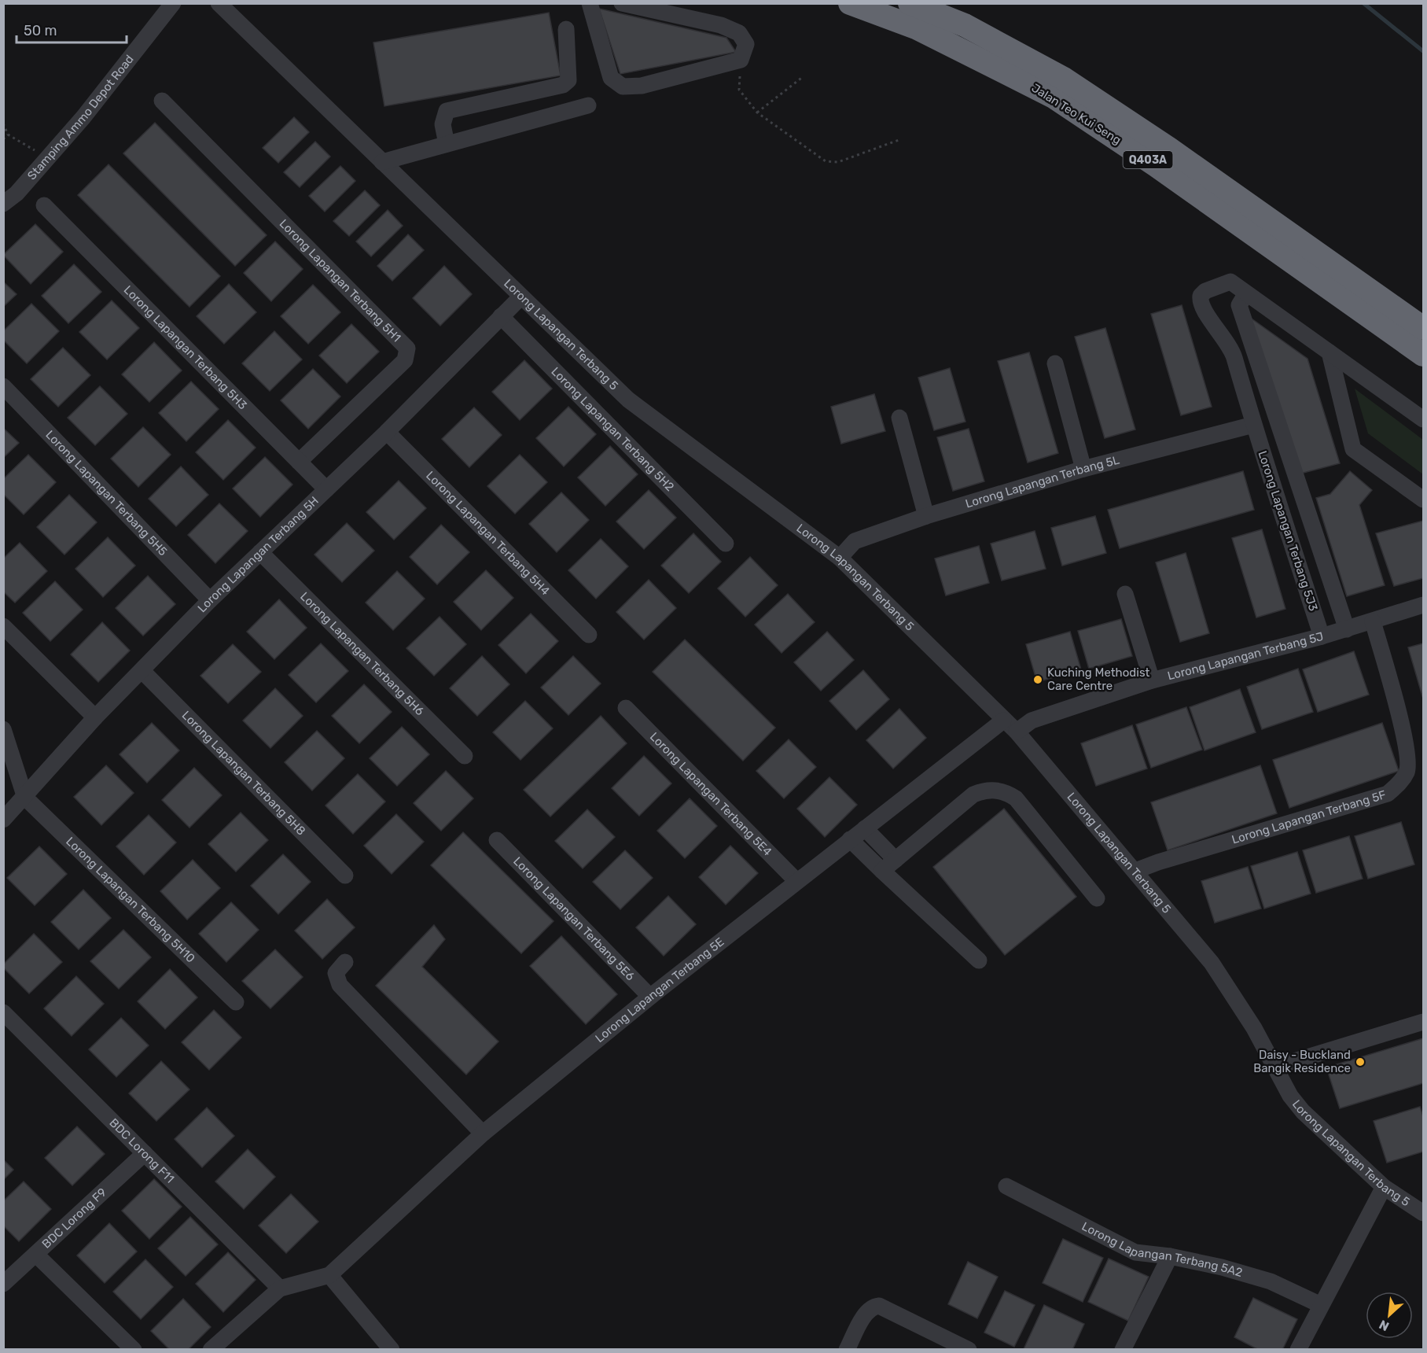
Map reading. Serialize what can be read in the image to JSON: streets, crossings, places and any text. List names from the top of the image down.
{
  "streets": {
    "highway": ["Jalan Teo Kui Seng", "Q403A"],
    "street": [
      "Stamping Ammo Depot Road",
      "Lorong Lapangan Terbang 5H1",
      "Lorong Lapangan Terbang 5",
      "Lorong Lapangan Terbang 5H3",
      "Lorong Lapangan Terbang 5H2",
      "Lorong Lapangan Terbang 5L",
      "Lorong Lapangan Terbang 5H5",
      "Lorong Lapangan Terbang 5J3",
      "Lorong Lapangan Terbang 5H4",
      "Lorong Lapangan Terbang 5H",
      "Lorong Lapangan Terbang 5H6",
      "Lorong Lapangan Terbang 5J",
      "Lorong Lapangan Terbang 5H8",
      "Lorong Lapangan Terbang 5E4",
      "Lorong Lapangan Terbang 5F",
      "Lorong Lapangan Terbang 5H10",
      "Lorong Lapangan Terbang 5E6",
      "Lorong Lapangan Terbang 5E",
      "BDC Lorong F11",
      "BDC Lorong F9",
      "Lorong Lapangan Terbang 5A2"
    ]
  },
  "crossings": [
    ["Lorong Lapangan Terbang 5H1", "Lorong Lapangan Terbang 5H3"],
    ["Lorong Lapangan Terbang 5", "Lorong Lapangan Terbang 5L"],
    ["Lorong Lapangan Terbang 5", "Lorong Lapangan Terbang 5H"],
    ["Lorong Lapangan Terbang 5", "Lorong Lapangan Terbang 5J"],
    ["Lorong Lapangan Terbang 5", "Lorong Lapangan Terbang 5F"],
    ["Lorong Lapangan Terbang 5", "Lorong Lapangan Terbang 5E"],
    ["Lorong Lapangan Terbang 5H3", "Lorong Lapangan Terbang 5H"],
    ["Lorong Lapangan Terbang 5H2", "Lorong Lapangan Terbang 5H"],
    ["Lorong Lapangan Terbang 5L", "Lorong Lapangan Terbang 5J3"],
    ["Lorong Lapangan Terbang 5H5", "Lorong Lapangan Terbang 5H"],
    ["Lorong Lapangan Terbang 5J3", "Lorong Lapangan Terbang 5J"],
    ["Lorong Lapangan Terbang 5H4", "Lorong Lapangan Terbang 5H"],
    ["Lorong Lapangan Terbang 5H", "Lorong Lapangan Terbang 5H6"],
    ["Lorong Lapangan Terbang 5H", "Lorong Lapangan Terbang 5H8"],
    ["Lorong Lapangan Terbang 5H", "Lorong Lapangan Terbang 5H10"],
    ["Lorong Lapangan Terbang 5J", "Lorong Lapangan Terbang 5F"],
    ["Lorong Lapangan Terbang 5E4", "Lorong Lapangan Terbang 5E"],
    ["Lorong Lapangan Terbang 5E6", "Lorong Lapangan Terbang 5E"],
    ["BDC Lorong F11", "BDC Lorong F9"]
  ],
  "places": ["Kuching Methodist Care Centre", "Daisy - Buckland Bangik Residence"],
  "scale_bar": "50 m",
  "north": "bottom left"
}
